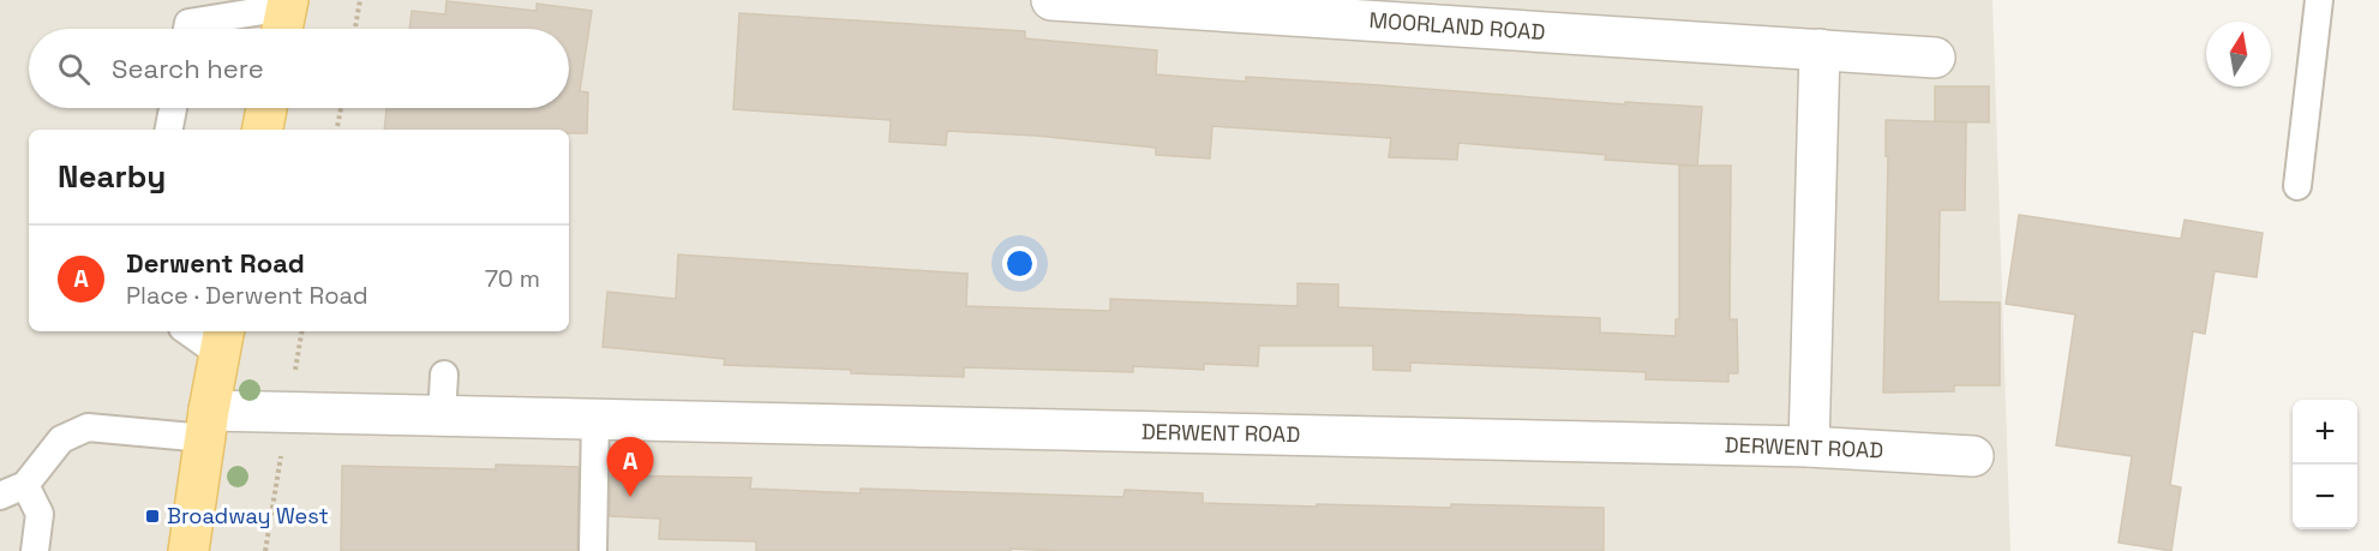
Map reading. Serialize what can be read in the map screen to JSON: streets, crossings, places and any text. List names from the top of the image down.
{
  "streets": {
    "street": ["MOORLAND ROAD", "DERWENT ROAD"]
  },
  "places": {
    "transit": ["Broadway West"]
  },
  "north": "top",
  "page": {
    "search": "Search here",
    "heading": "Nearby",
    "list": [
      {
        "mark": "A",
        "name": "Derwent Road",
        "note": "Place · Derwent Road",
        "value": "70 m"
      }
    ],
    "map_buttons": ["+", "−"],
    "pins": "A"
  }
}
